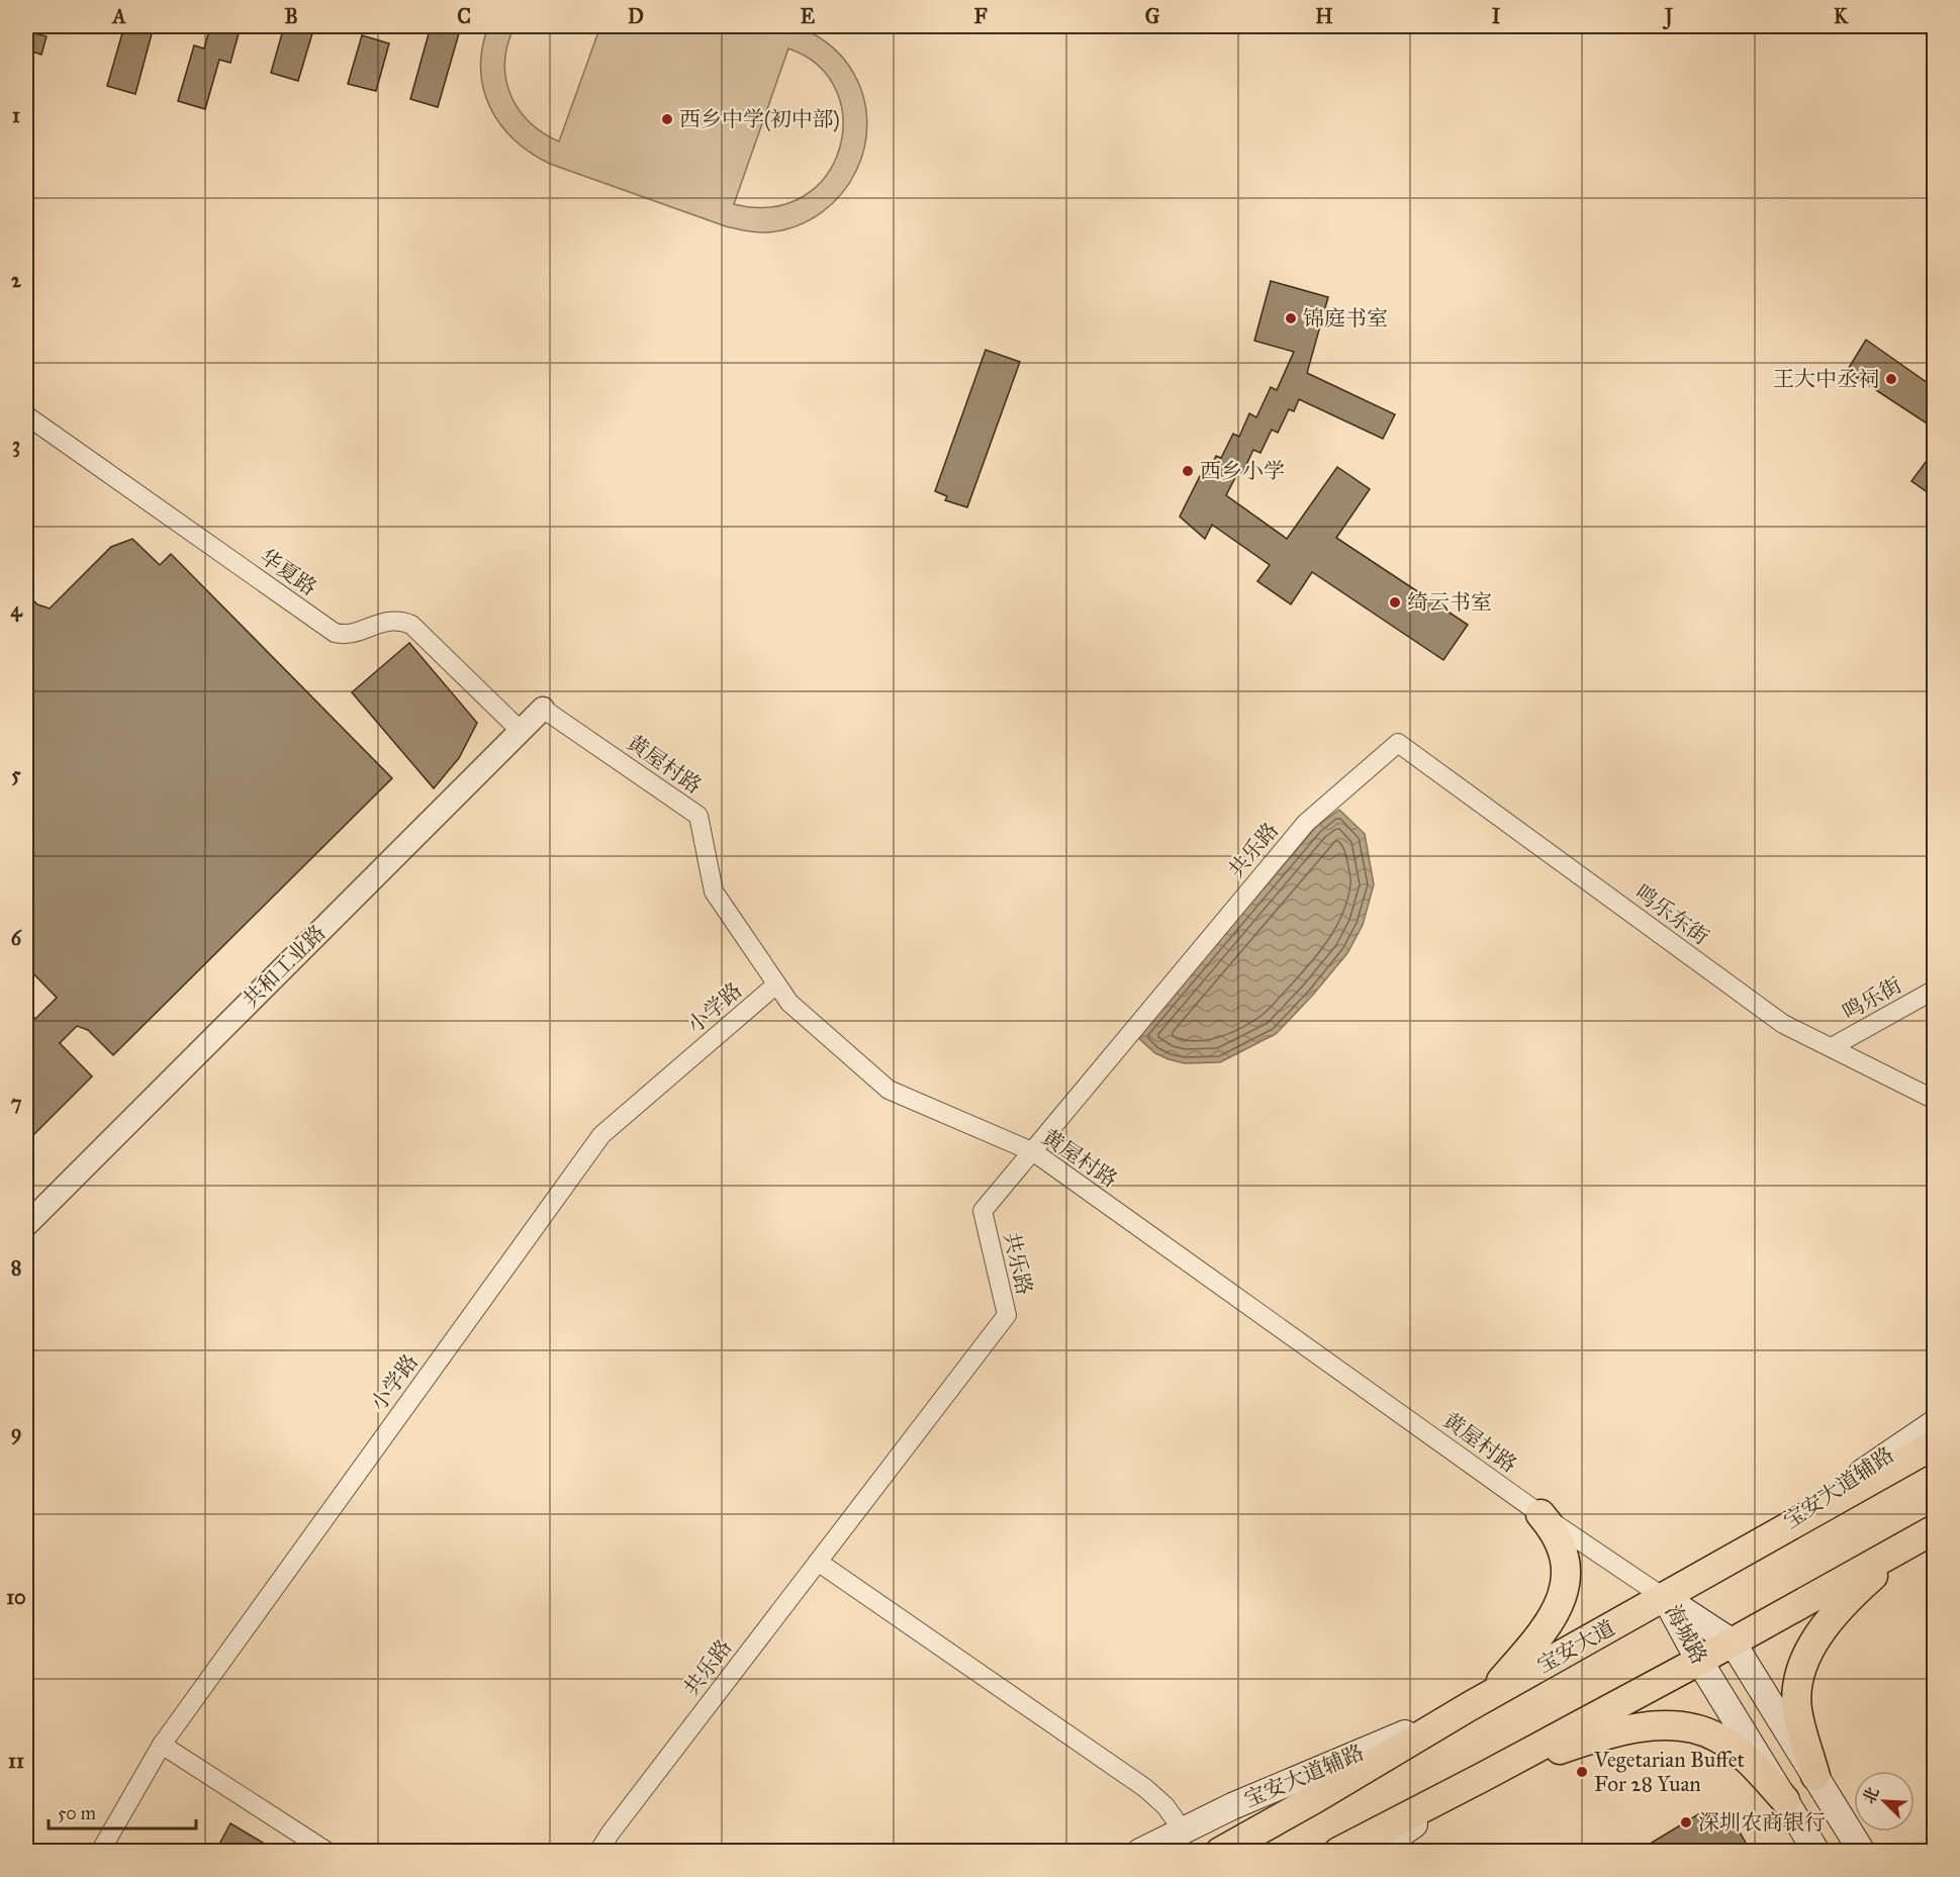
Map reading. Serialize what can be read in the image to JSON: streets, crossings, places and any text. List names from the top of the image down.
{
  "streets": {
    "main road": ["宝安大道辅路", "海城路", "宝安大道"],
    "street": [
      "华夏路",
      "黄屋村路",
      "共乐路",
      "鸣乐东街",
      "共和工业路",
      "鸣乐街",
      "小学路"
    ]
  },
  "crossings": [
    ["华夏路", "共和工业路"],
    ["黄屋村路", "共乐路"],
    ["黄屋村路", "共和工业路"],
    ["黄屋村路", "小学路"],
    ["黄屋村路", "海城路"],
    ["黄屋村路", "宝安大道"],
    ["共乐路", "鸣乐东街"],
    ["鸣乐东街", "鸣乐街"],
    ["宝安大道辅路", "宝安大道"],
    ["海城路", "宝安大道"]
  ],
  "places": [
    "西乡中学(初中部)",
    "锦庭书室",
    "王大中丞祠",
    "西乡小学",
    "绮云书室",
    "Vegetarian Buffet For 28 Yuan",
    "深圳农商银行"
  ],
  "scale_bar": "50 m",
  "north": "top left",
  "grid": {
    "columns": [
      "A",
      "B",
      "C",
      "D",
      "E",
      "F",
      "G",
      "H",
      "I",
      "J",
      "K"
    ],
    "rows": [
      "1",
      "2",
      "3",
      "4",
      "5",
      "6",
      "7",
      "8",
      "9",
      "10",
      "11"
    ]
  }
}
